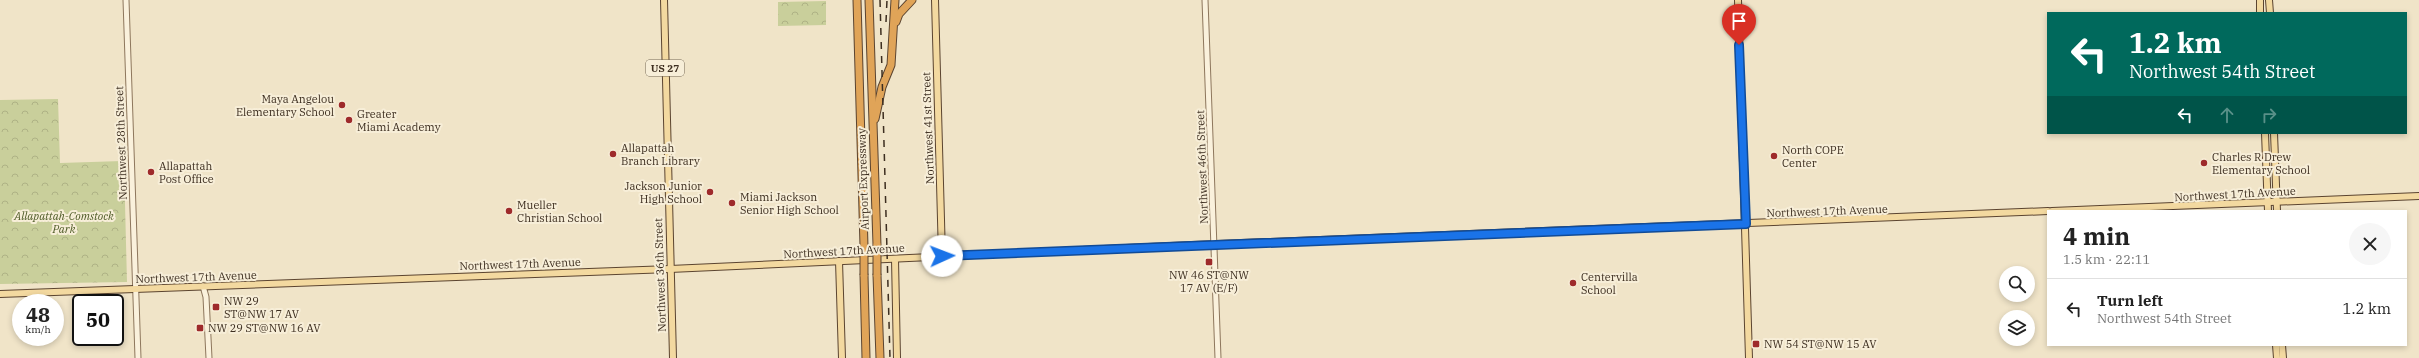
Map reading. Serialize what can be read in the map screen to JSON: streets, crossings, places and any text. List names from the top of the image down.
{
  "streets": {
    "highway": ["Airport Expressway"],
    "main road": [
      "US 27",
      "Northwest 41st Street",
      "Northwest 17th Avenue",
      "Northwest 36th Street"
    ],
    "street": ["Northwest 28th Street", "Northwest 46th Street"]
  },
  "crossings": [
    ["Northwest 41st Street", "Northwest 17th Avenue"],
    ["Northwest 28th Street", "Northwest 17th Avenue"],
    ["Northwest 46th Street", "Northwest 17th Avenue"],
    ["Northwest 17th Avenue", "Northwest 36th Street"]
  ],
  "parks": ["Allapattah-Comstock Park"],
  "places": {
    "other": [
      "Maya Angelou Elementary School",
      "Greater Miami Academy",
      "Allapattah Branch Library",
      "North COPE Center",
      "Charles R Drew Elementary School",
      "Allapattah Post Office",
      "Jackson Junior High School",
      "Miami Jackson Senior High School",
      "Mueller Christian School",
      "Centervilla School"
    ],
    "transit": [
      "NW 46 ST@NW 17 AV (E/F)",
      "NW 29 ST@NW 17 AV",
      "NW 29 ST@NW 16 AV",
      "NW 54 ST@NW 15 AV"
    ]
  },
  "page": {
    "turn": ["1.2 km", "Northwest 54th Street"],
    "heading": ["4 min", "1.5 km · 22:11"],
    "list": [
      {
        "name": "Turn left",
        "note": "Northwest 54th Street",
        "value": "1.2 km"
      }
    ],
    "speed": "48 km/h",
    "limit": "50"
  }
}
